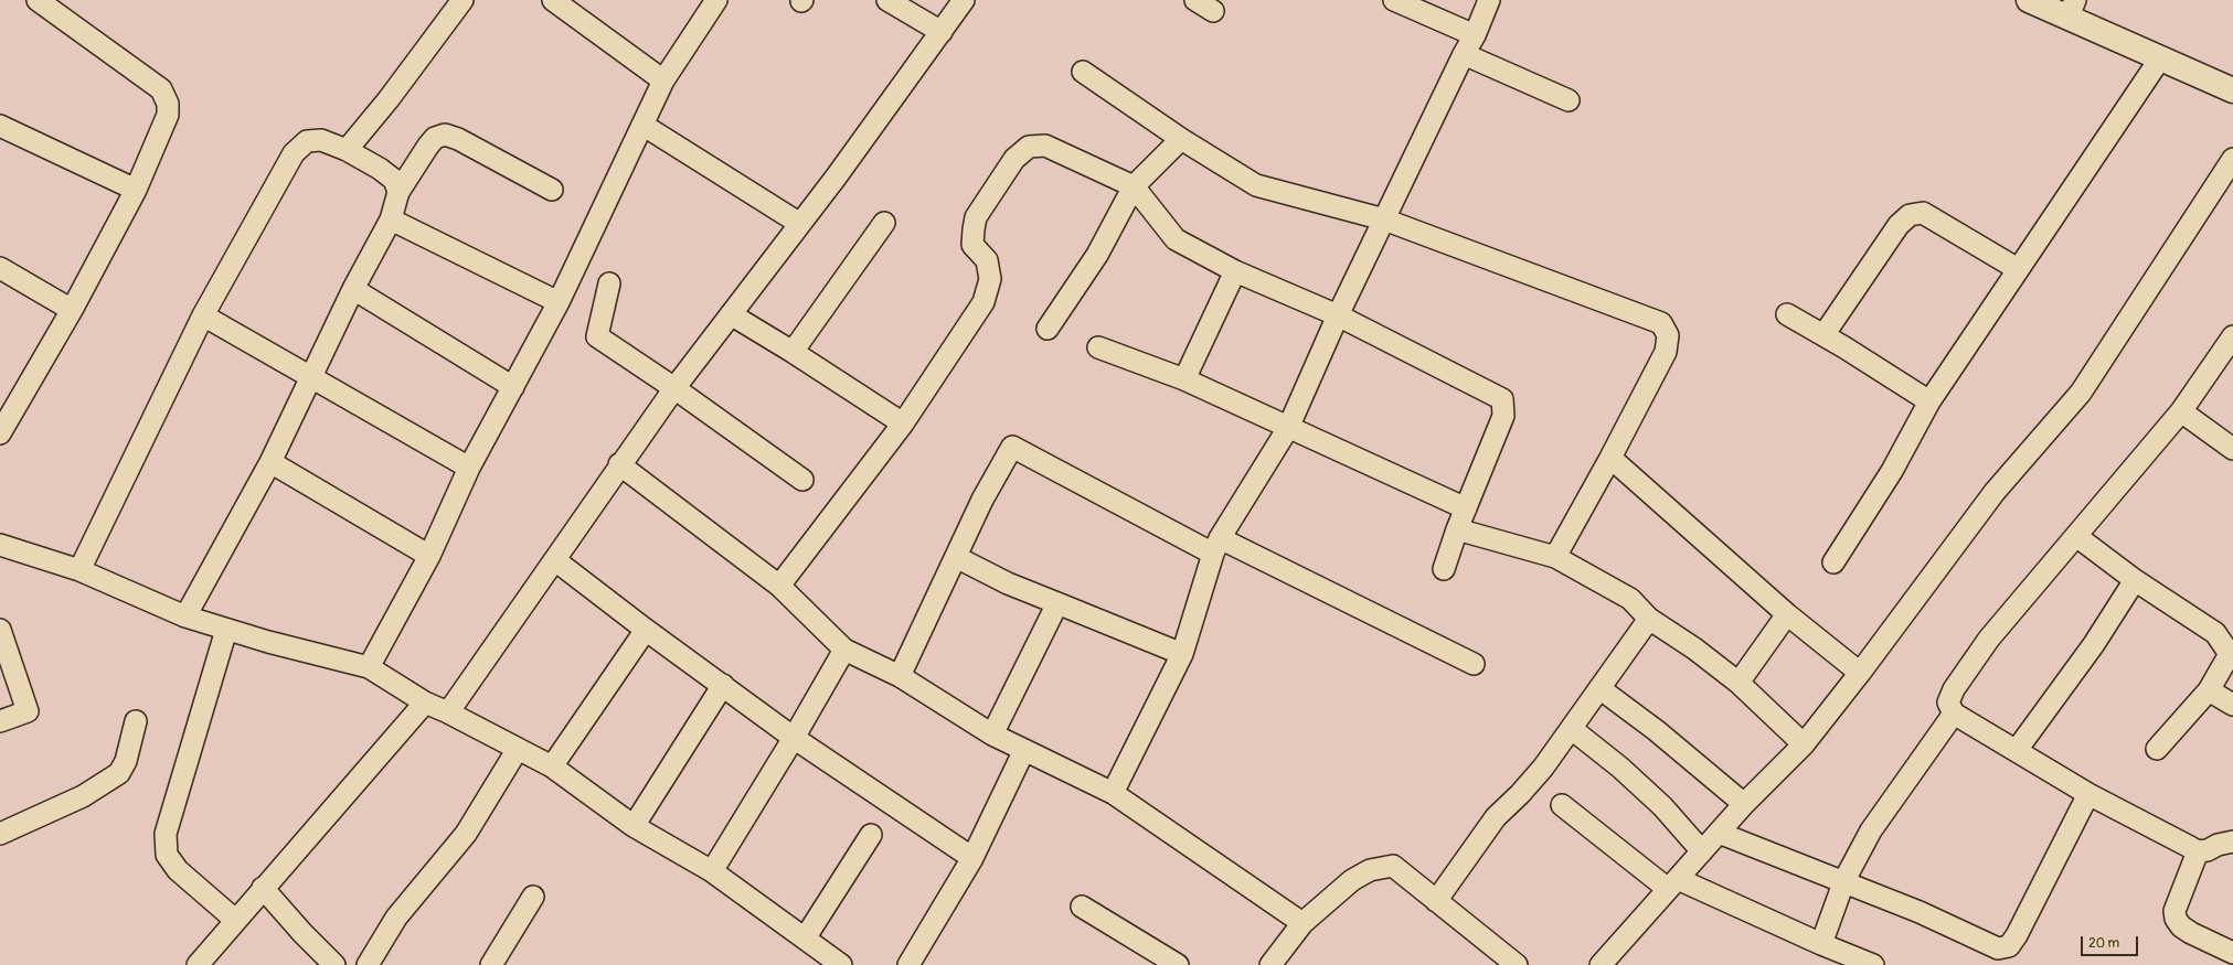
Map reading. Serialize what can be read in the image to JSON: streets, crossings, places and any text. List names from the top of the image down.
{
  "scale_bar": "20 m"
}
